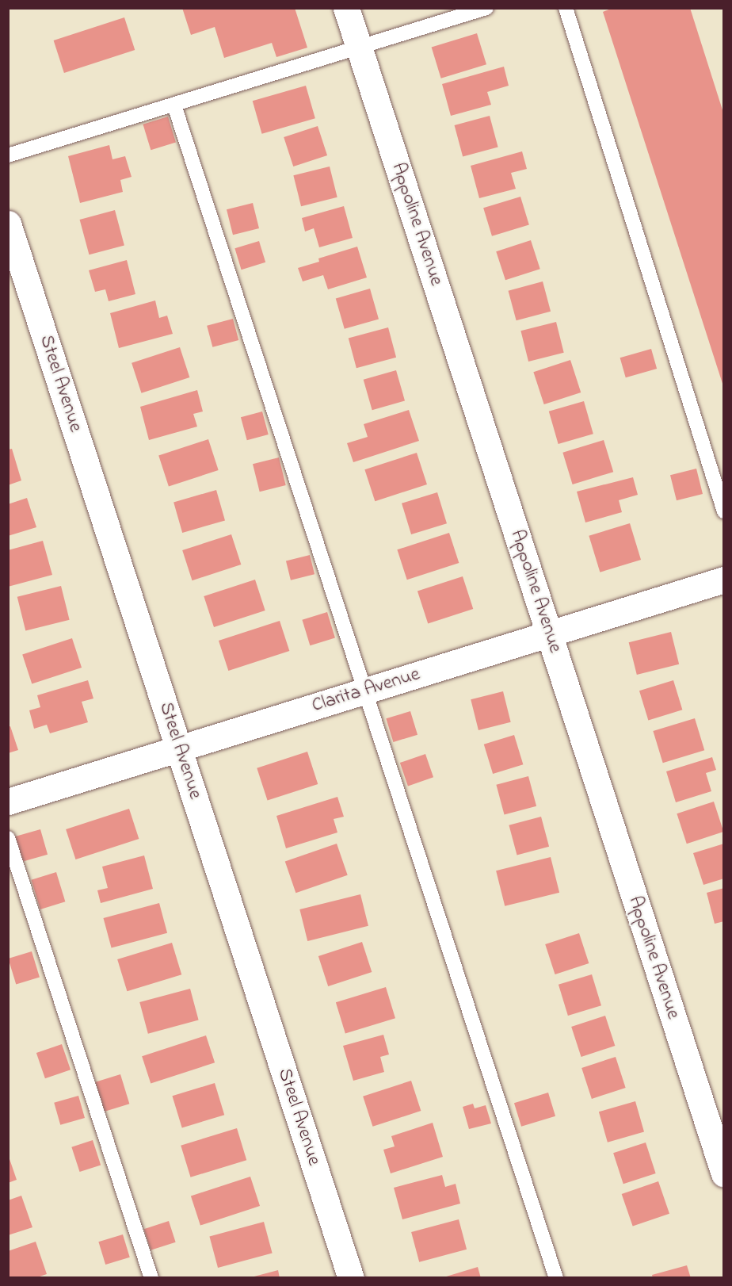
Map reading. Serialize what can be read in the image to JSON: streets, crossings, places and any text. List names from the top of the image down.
{
  "streets": {
    "street": ["Appoline Avenue", "Steel Avenue", "Clarita Avenue"]
  },
  "crossings": [
    ["Appoline Avenue", "Clarita Avenue"],
    ["Steel Avenue", "Clarita Avenue"]
  ]
}
